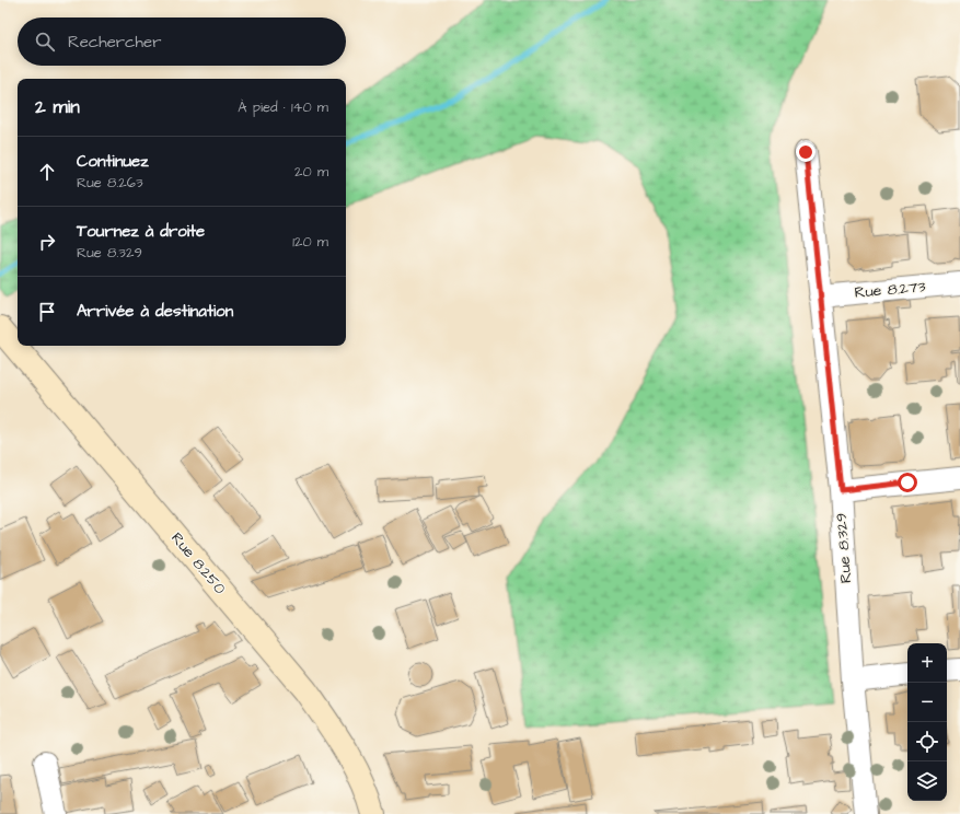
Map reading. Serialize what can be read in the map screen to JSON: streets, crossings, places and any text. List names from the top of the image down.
{
  "streets": {
    "street": ["Rue 8.273", "Rue 8.329", "Rue 8.250"]
  },
  "crossings": [
    ["Rue 8.273", "Rue 8.329"]
  ],
  "page": {
    "search": "Rechercher",
    "heading": ["2 min", "À pied · 140 m"],
    "list": [
      ["Continuez", "Rue 8.263", "20 m"],
      ["Tournez à droite", "Rue 8.329", "120 m"],
      "Arrivée à destination"
    ],
    "map_buttons": ["+", "−"]
  }
}
